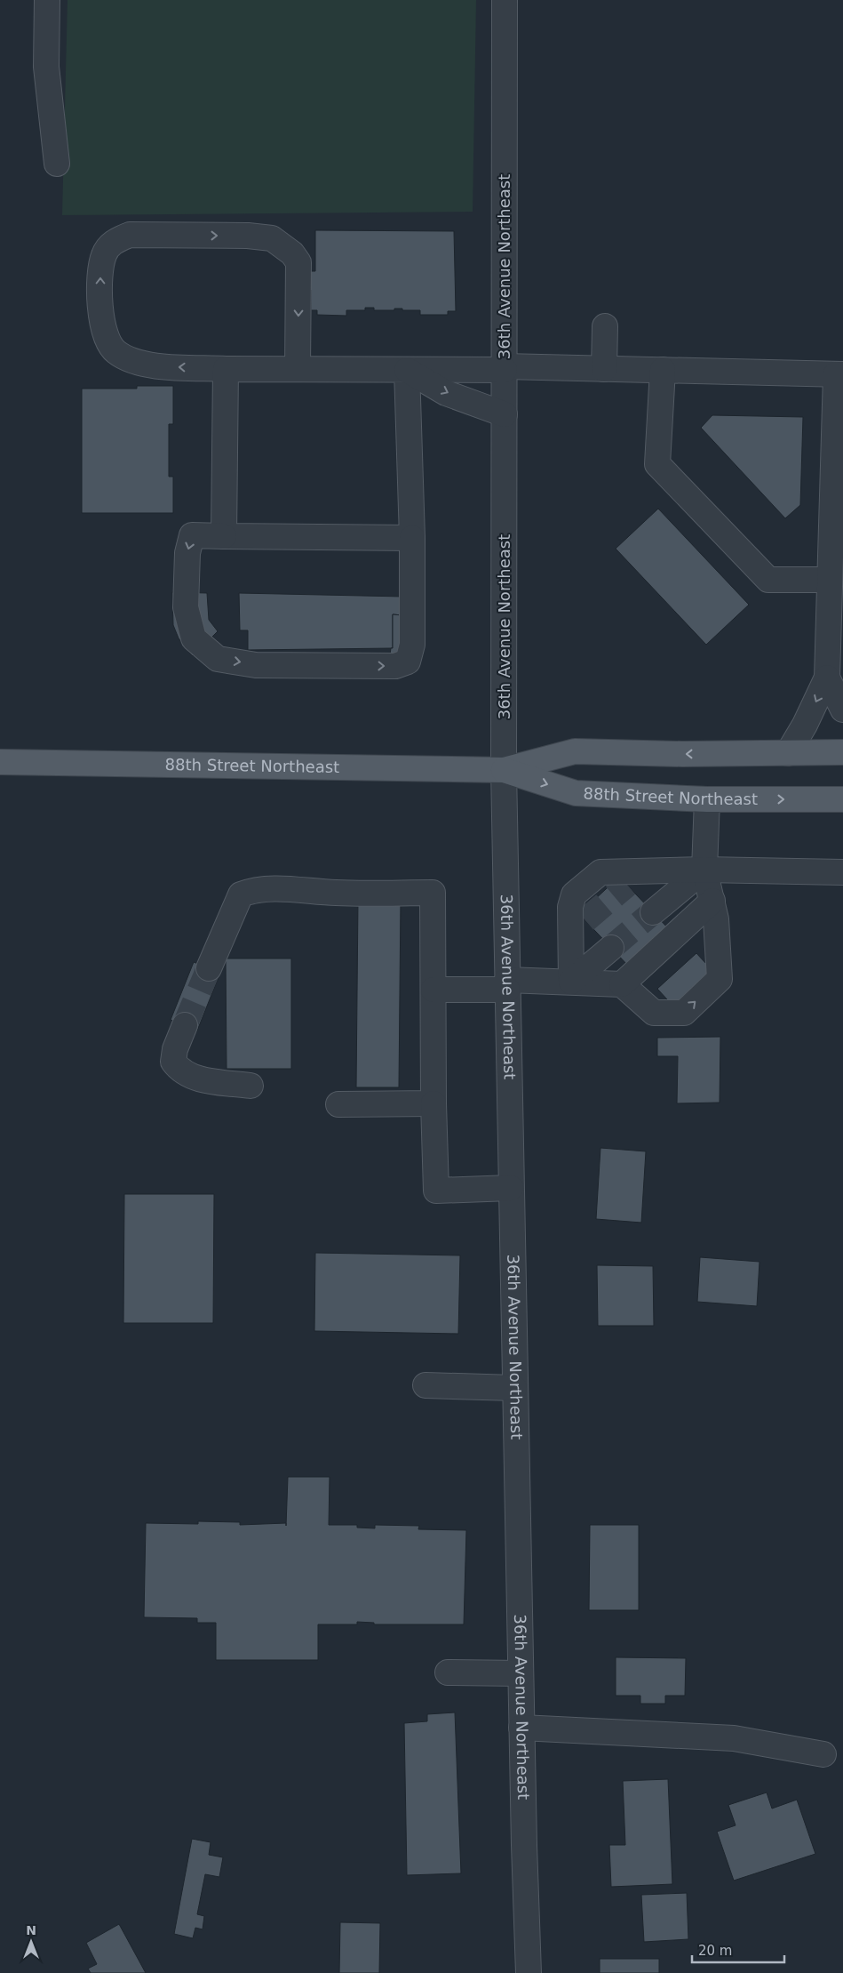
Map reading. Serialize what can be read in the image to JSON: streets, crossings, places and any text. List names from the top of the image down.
{
  "streets": {
    "main road": ["88th Street Northeast"],
    "street": ["36th Avenue Northeast"]
  },
  "crossings": [
    ["36th Avenue Northeast", "88th Street Northeast"]
  ],
  "scale_bar": "20 m",
  "north": "top"
}
